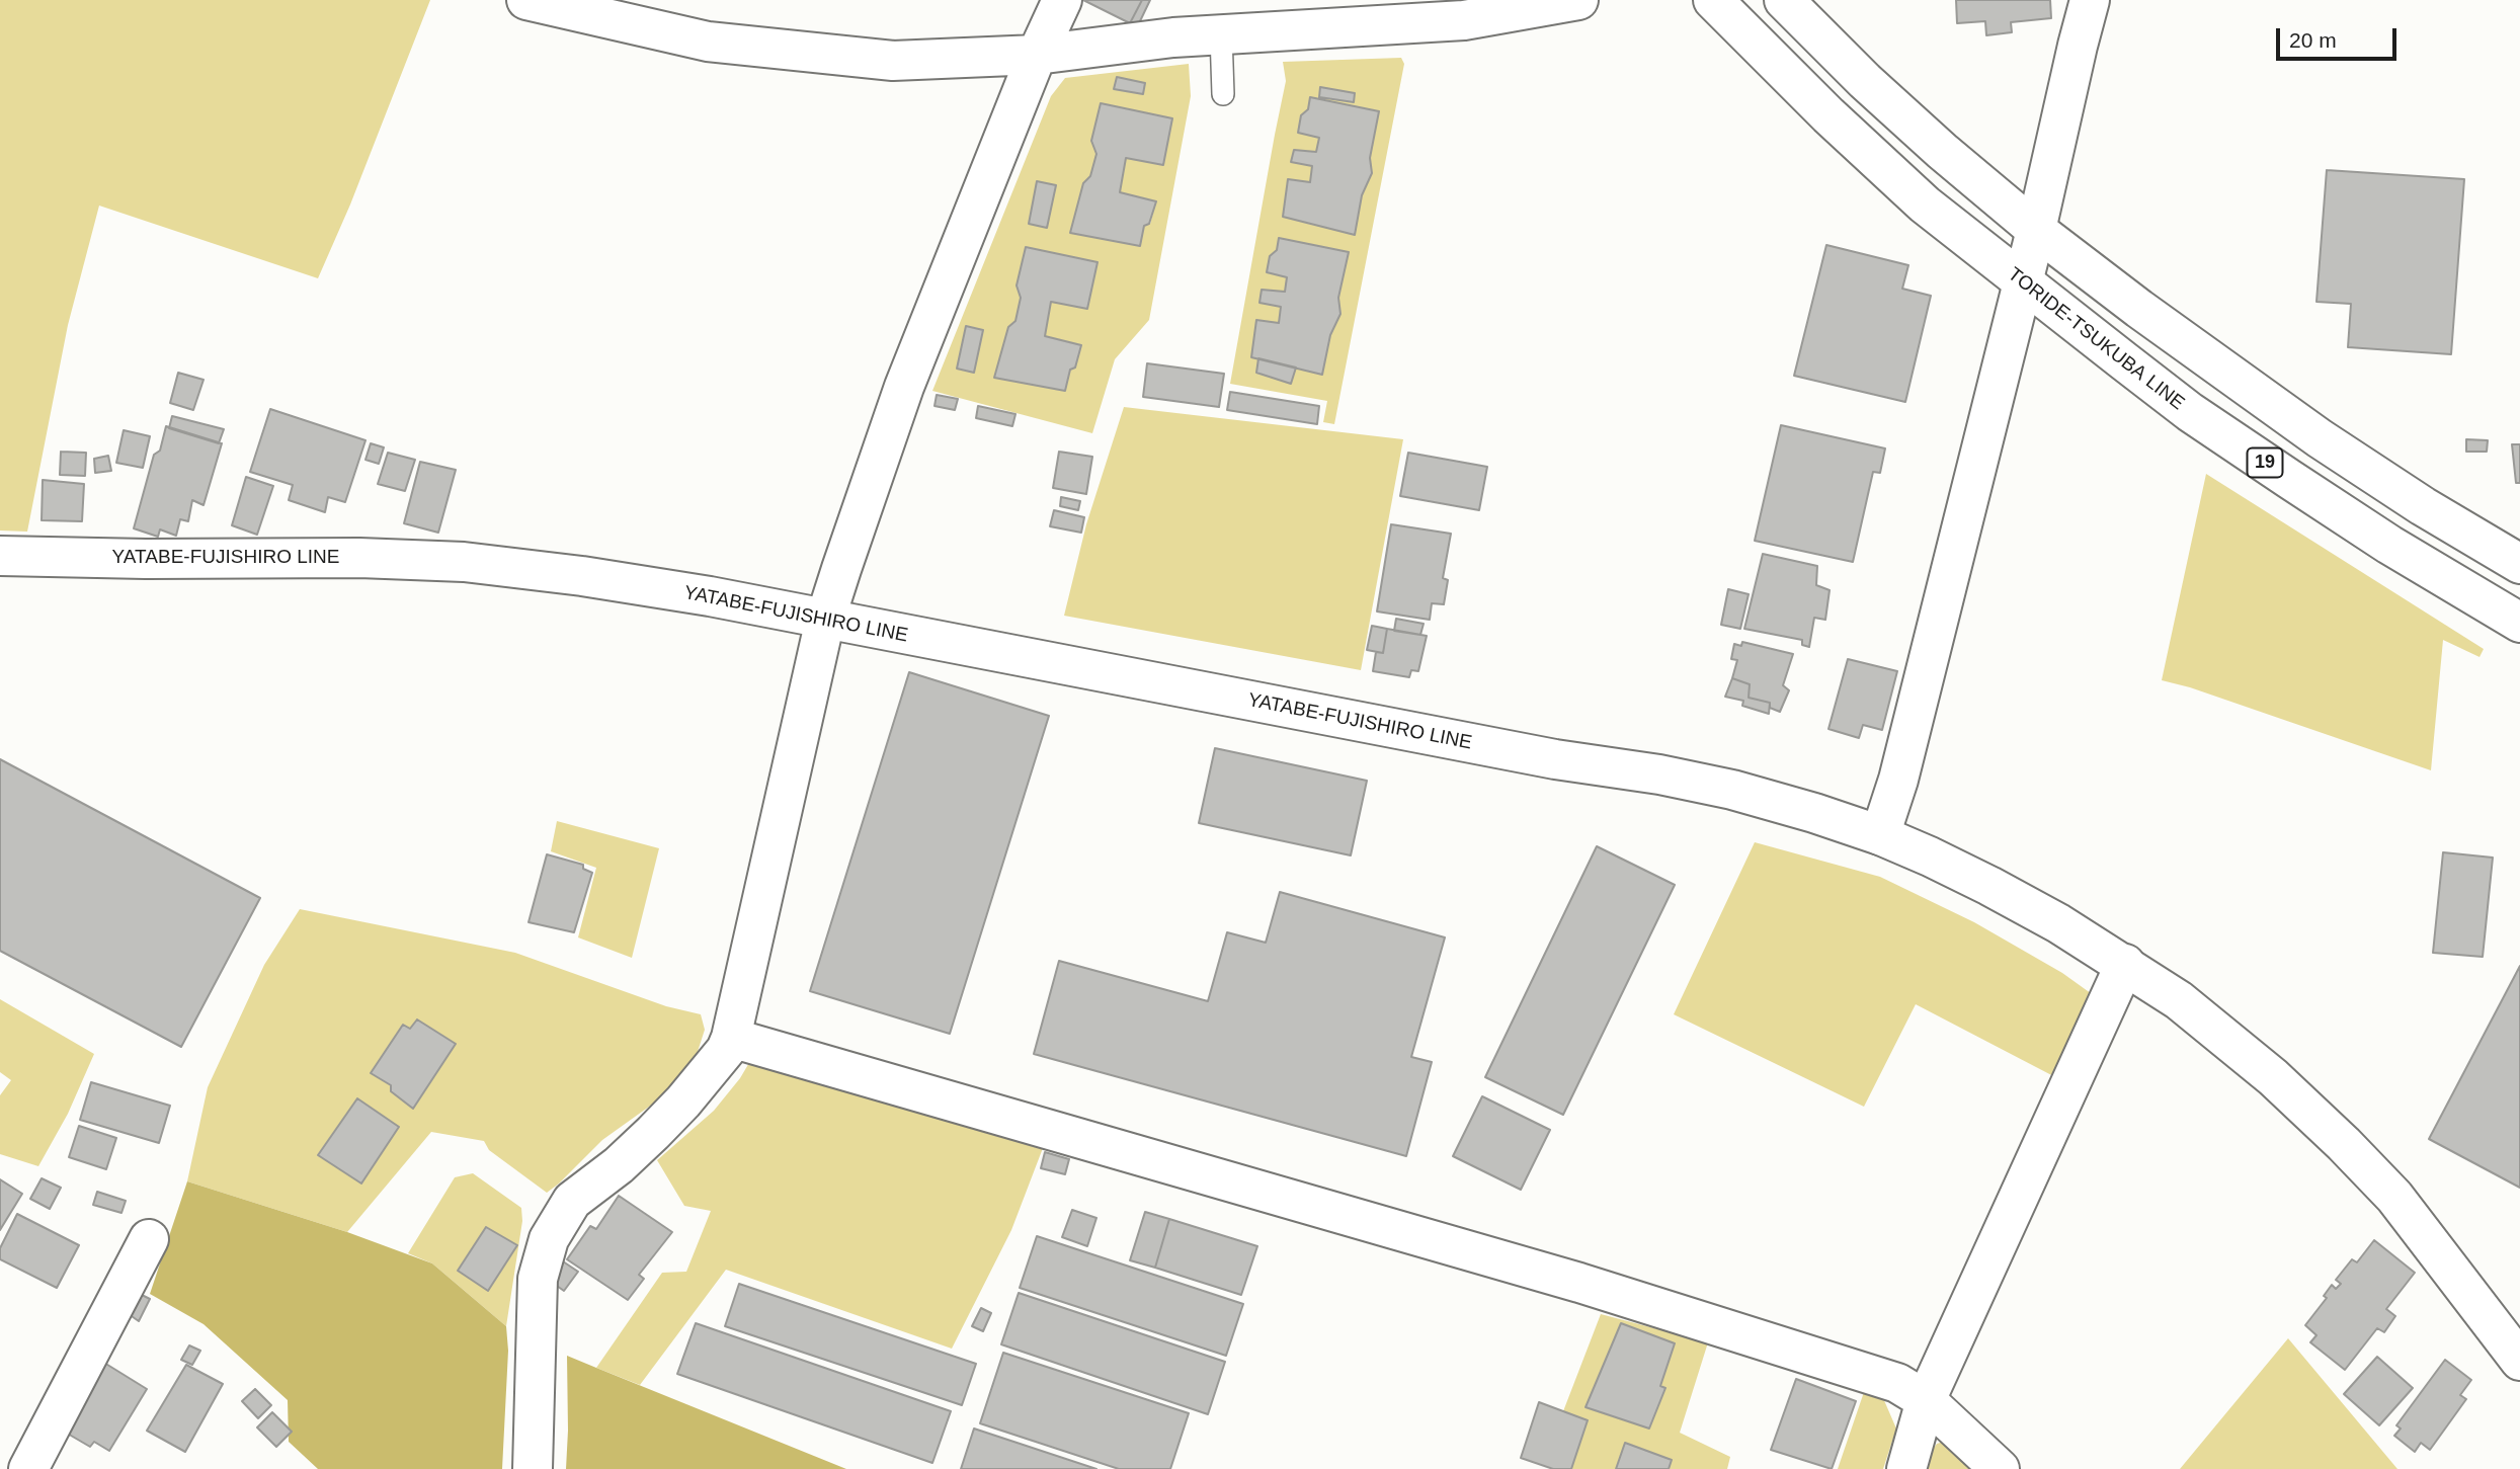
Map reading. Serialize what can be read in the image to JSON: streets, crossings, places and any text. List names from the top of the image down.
{
  "streets": {
    "street": ["TORIDE-TSUKUBA LINE", "19", "YATABE-FUJISHIRO LINE"]
  },
  "scale_bar": "20 m"
}
